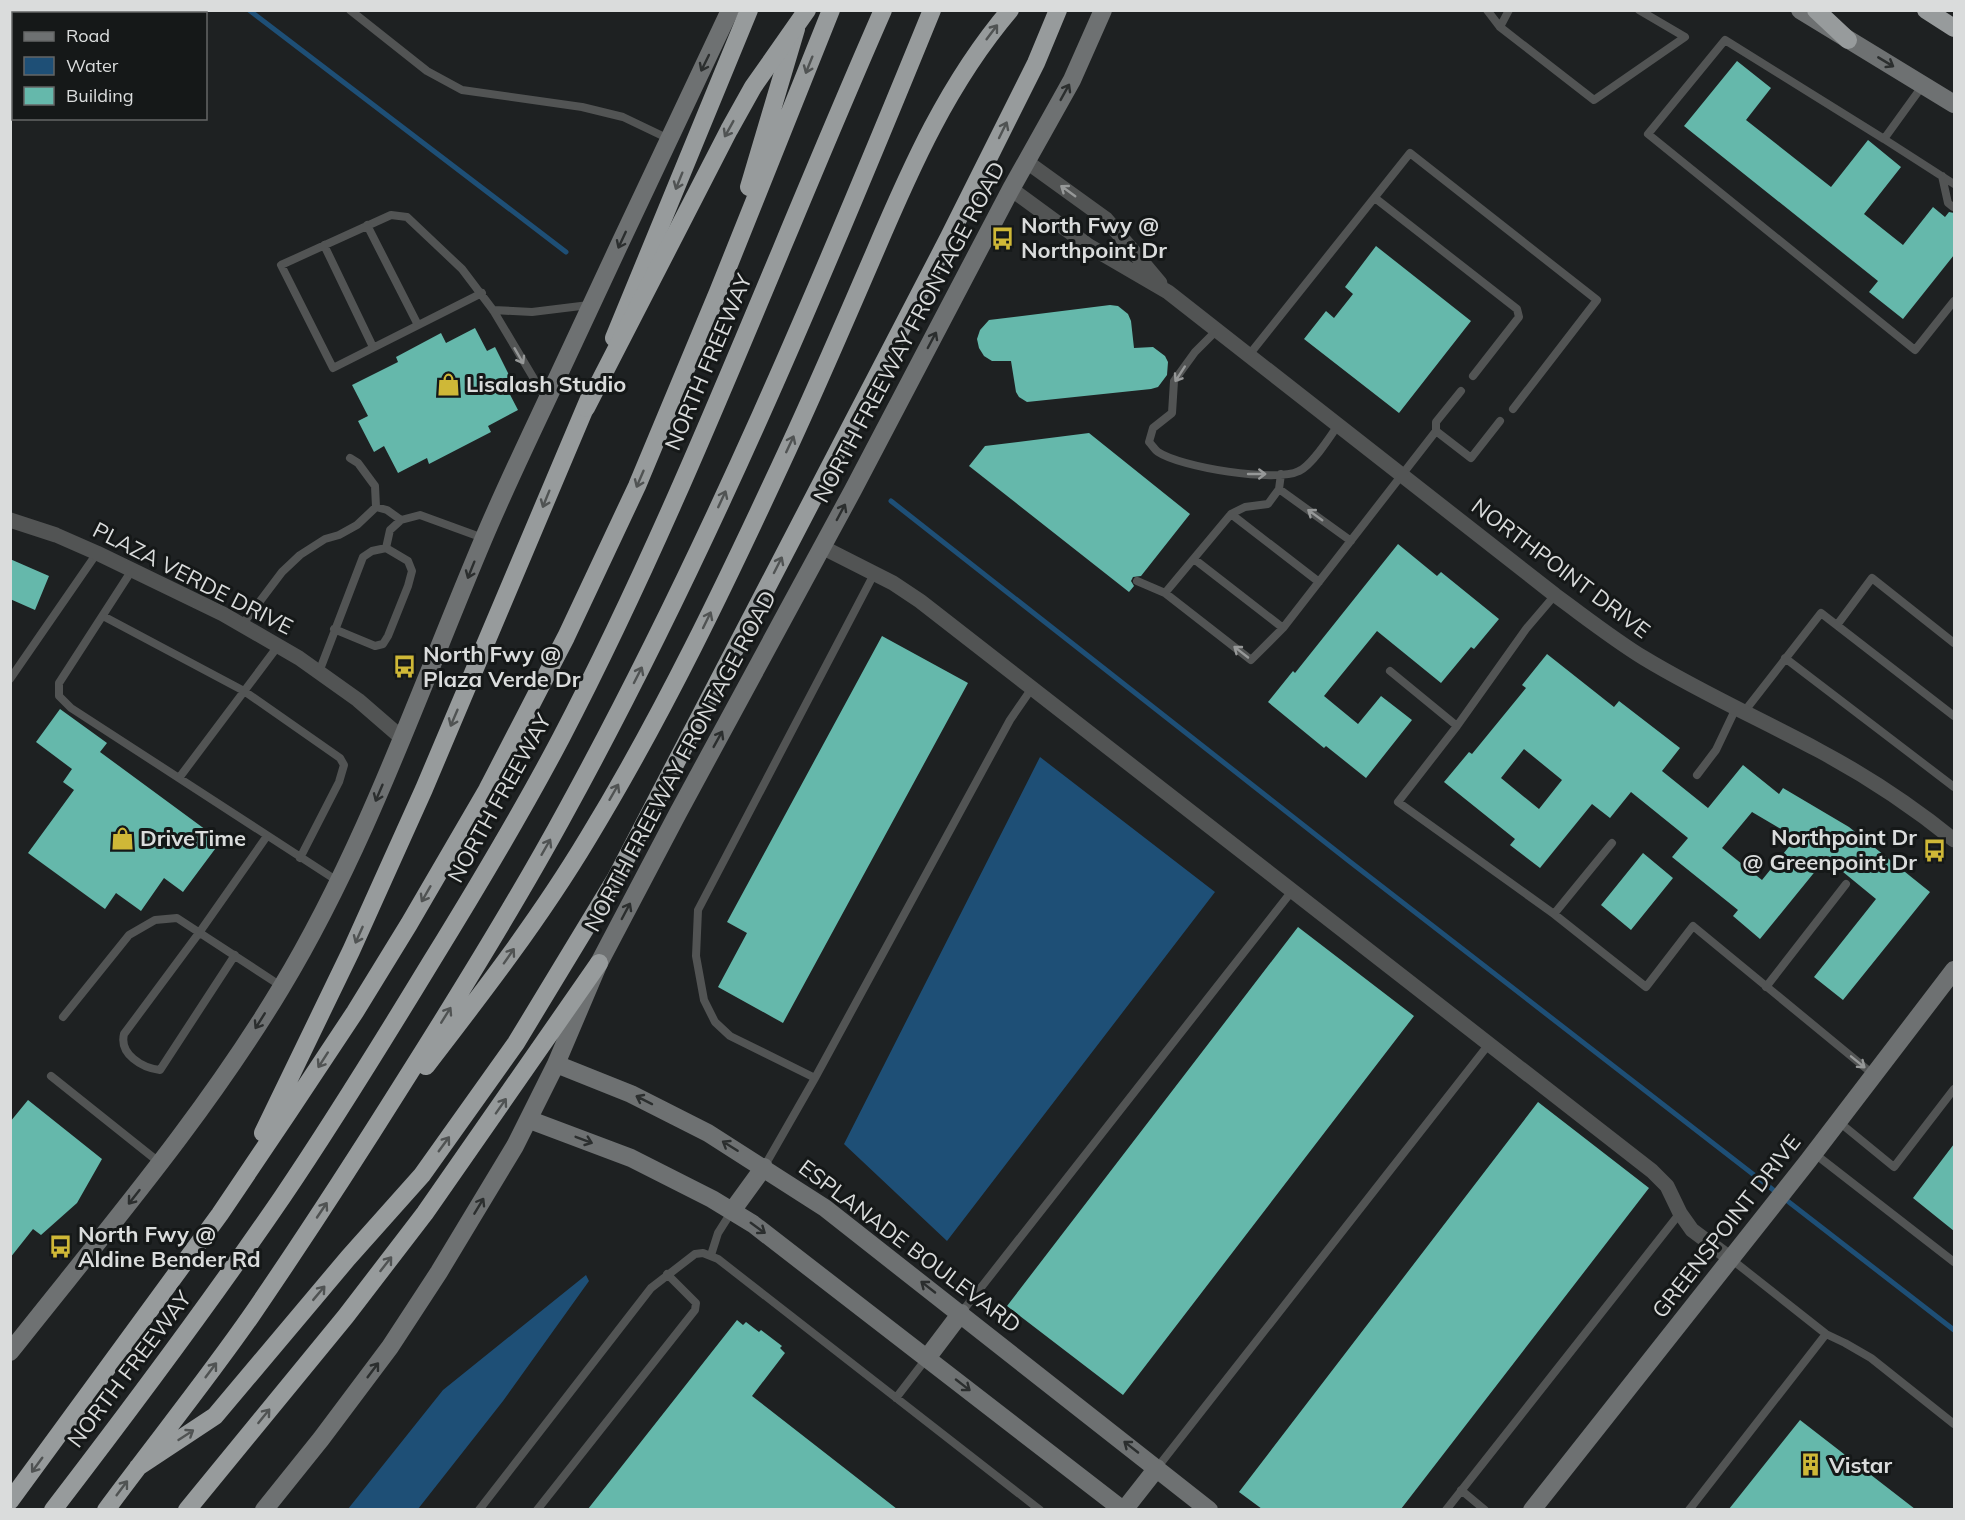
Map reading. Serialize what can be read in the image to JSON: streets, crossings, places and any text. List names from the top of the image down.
{
  "streets": {
    "highway": ["NORTH FREEWAY"],
    "main road": ["NORTH FREEWAY FRONTAGE ROAD", "GREENSPOINT DRIVE", "ESPLANADE BOULEVARD"],
    "street": ["NORTHPOINT DRIVE", "PLAZA VERDE DRIVE"]
  },
  "crossings": [
    ["NORTH FREEWAY FRONTAGE ROAD", "NORTHPOINT DRIVE"],
    ["NORTH FREEWAY FRONTAGE ROAD", "ESPLANADE BOULEVARD"]
  ],
  "one_way": ["NORTH FREEWAY FRONTAGE ROAD"],
  "places": {
    "bus stop": [
      "North Fwy @ Northpoint Dr",
      "North Fwy @ Plaza Verde Dr",
      "Northpoint Dr @ Greenpoint Dr",
      "North Fwy @ Aldine Bender Rd"
    ],
    "shop": ["Lisalash Studio", "DriveTime"],
    "building": ["Vistar"]
  },
  "legend": ["Road", "Water", "Building"]
}
